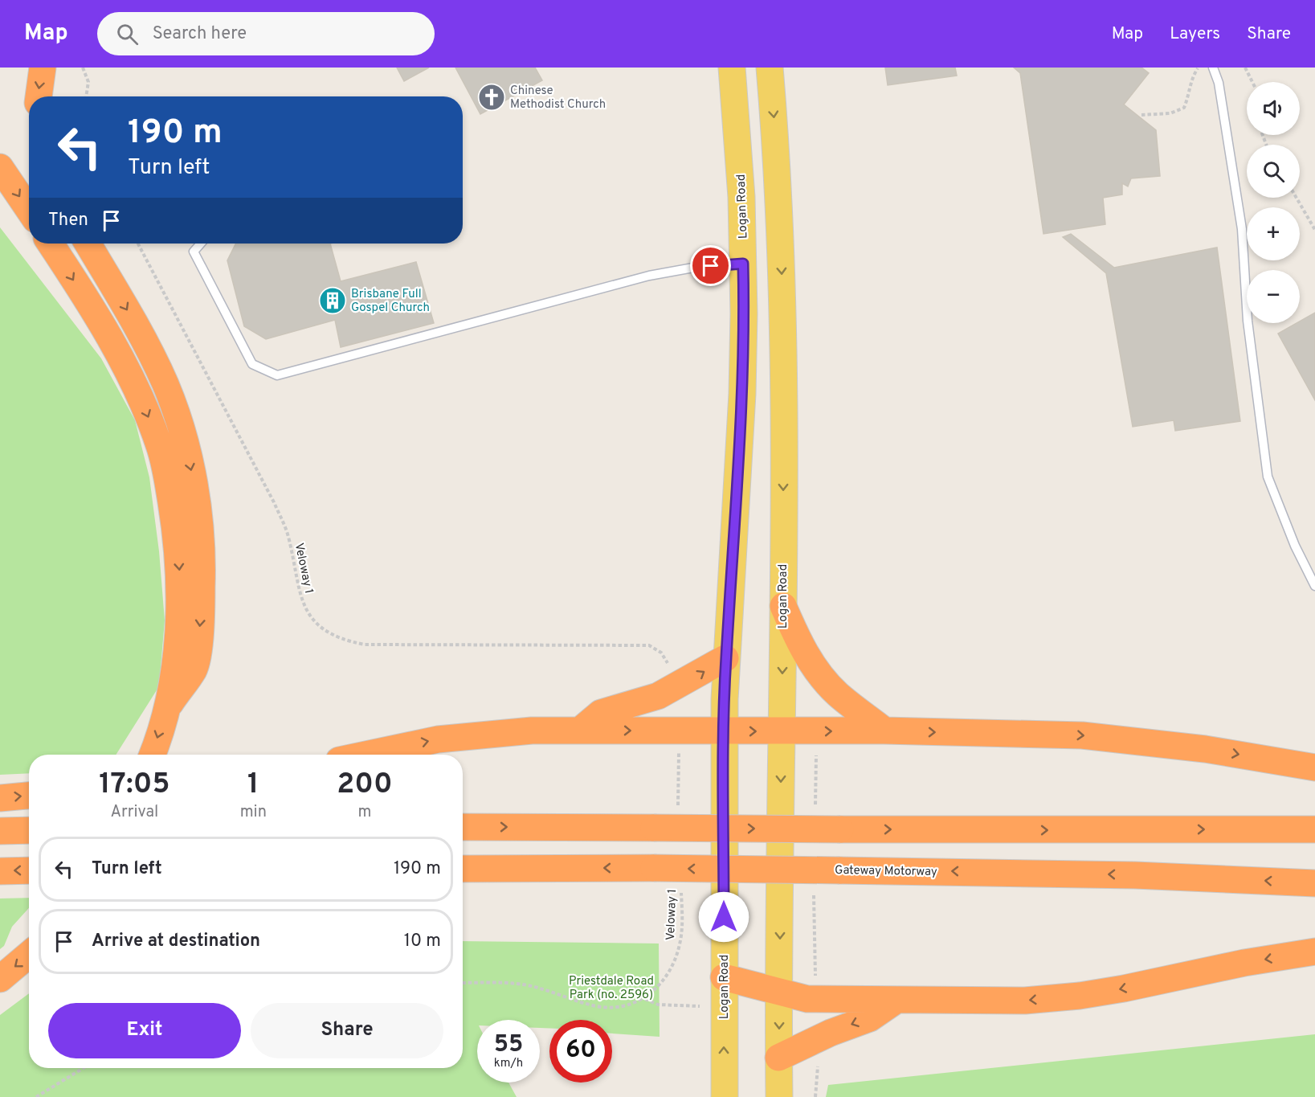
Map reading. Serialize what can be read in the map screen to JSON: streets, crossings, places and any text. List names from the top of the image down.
{
  "streets": {
    "highway": ["Gateway Motorway"],
    "main road": ["Logan Road"],
    "path": ["Veloway 1"]
  },
  "parks": ["Priestdale Road Park (no. 2596)"],
  "places": {
    "church": ["Chinese Methodist Church"],
    "building": ["Brisbane Full Gospel Church"]
  },
  "page": {
    "header": "Map",
    "search": "Search here",
    "nav": ["Map", "Layers", "Share"],
    "map_buttons": ["+", "−"],
    "turn": ["190 m", "Turn left"],
    "then": "Then",
    "eta": [
      "17:05",
      "Arrival",
      "1",
      "min",
      "200",
      "m"
    ],
    "list": [
      {
        "name": "Turn left",
        "value": "190 m"
      },
      {
        "name": "Arrive at destination",
        "value": "10 m"
      }
    ],
    "buttons": ["Exit", "Share"],
    "speed": "55 km/h",
    "limit": "60"
  }
}
